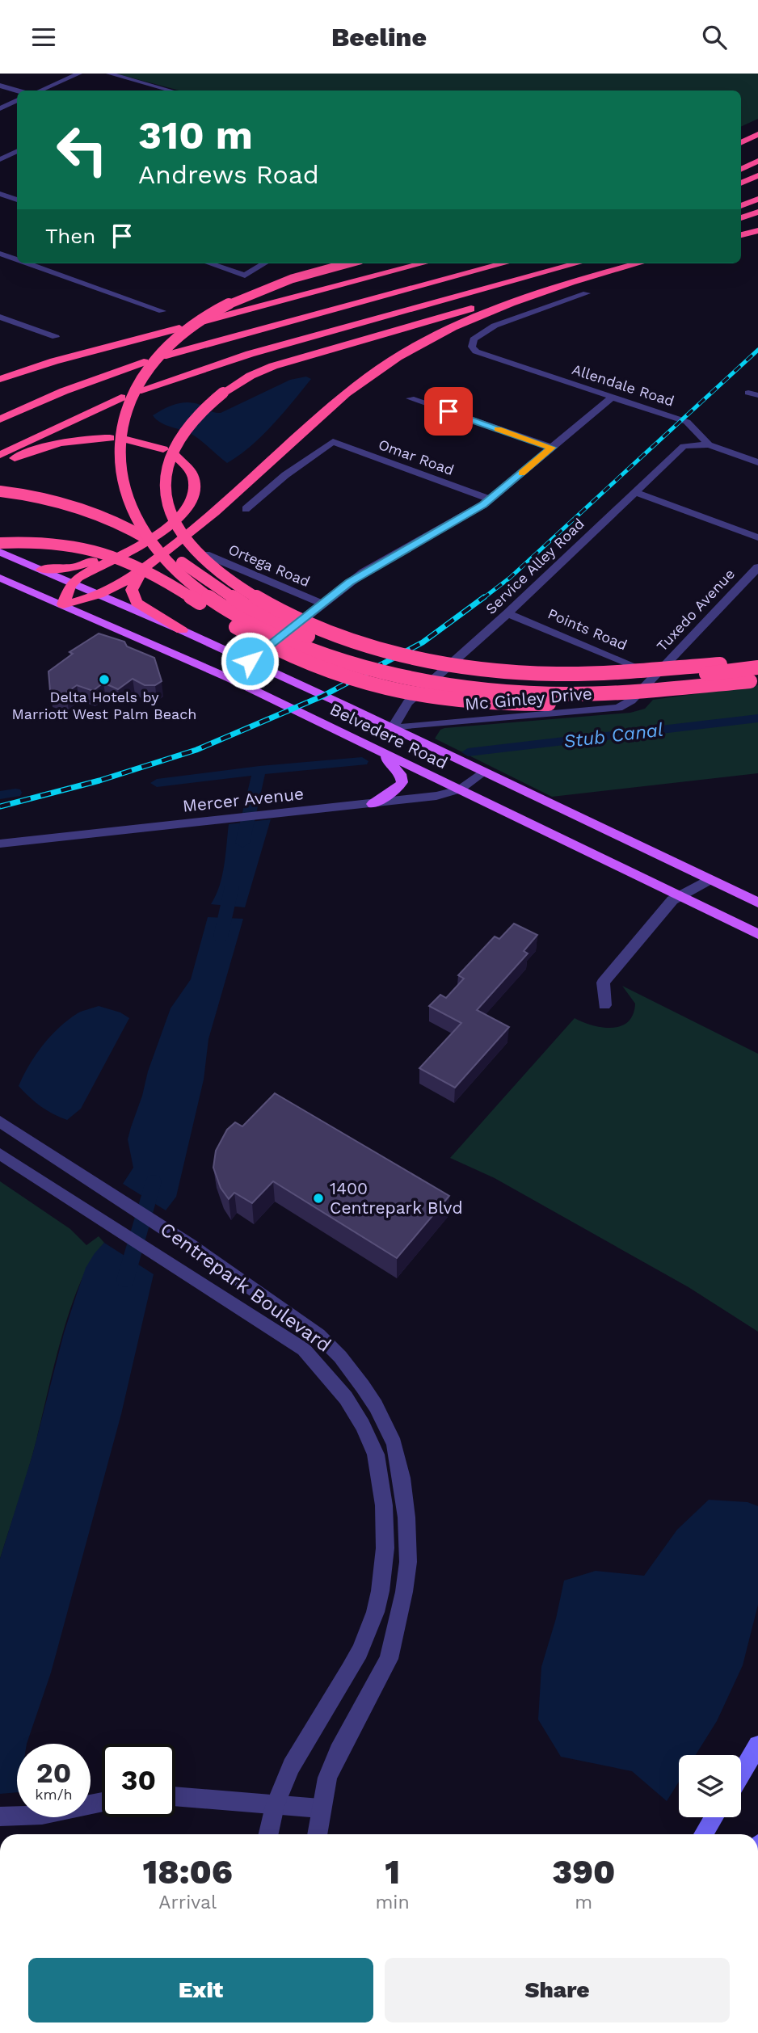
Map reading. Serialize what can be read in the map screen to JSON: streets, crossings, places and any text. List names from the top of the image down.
{
  "streets": {
    "main road": ["Belvedere Road"],
    "street": [
      "Allendale Road",
      "Omar Road",
      "Ortega Road",
      "Service Alley Road",
      "Tuxedo Avenue",
      "Points Road",
      "Mc Ginley Drive",
      "Mercer Avenue",
      "Centrepark Boulevard"
    ]
  },
  "crossings": [
    ["Allendale Road", "Service Alley Road"],
    ["Service Alley Road", "Points Road"],
    ["Service Alley Road", "Mc Ginley Drive"],
    ["Service Alley Road", "Belvedere Road"],
    ["Tuxedo Avenue", "Points Road"],
    ["Tuxedo Avenue", "Mc Ginley Drive"],
    ["Points Road", "Mc Ginley Drive"],
    ["Mc Ginley Drive", "Belvedere Road"],
    ["Belvedere Road", "Mercer Avenue"]
  ],
  "water": ["Stub Canal"],
  "places": ["Delta Hotels by Marriott West Palm Beach", "1400 Centrepark Blvd"],
  "page": {
    "header": "Beeline",
    "turn": ["310 m", "Andrews Road"],
    "then": "Then",
    "speed": "20 km/h",
    "limit": "30",
    "eta": [
      "18:06",
      "Arrival",
      "1",
      "min",
      "390",
      "m"
    ],
    "buttons": ["Exit", "Share"]
  }
}
